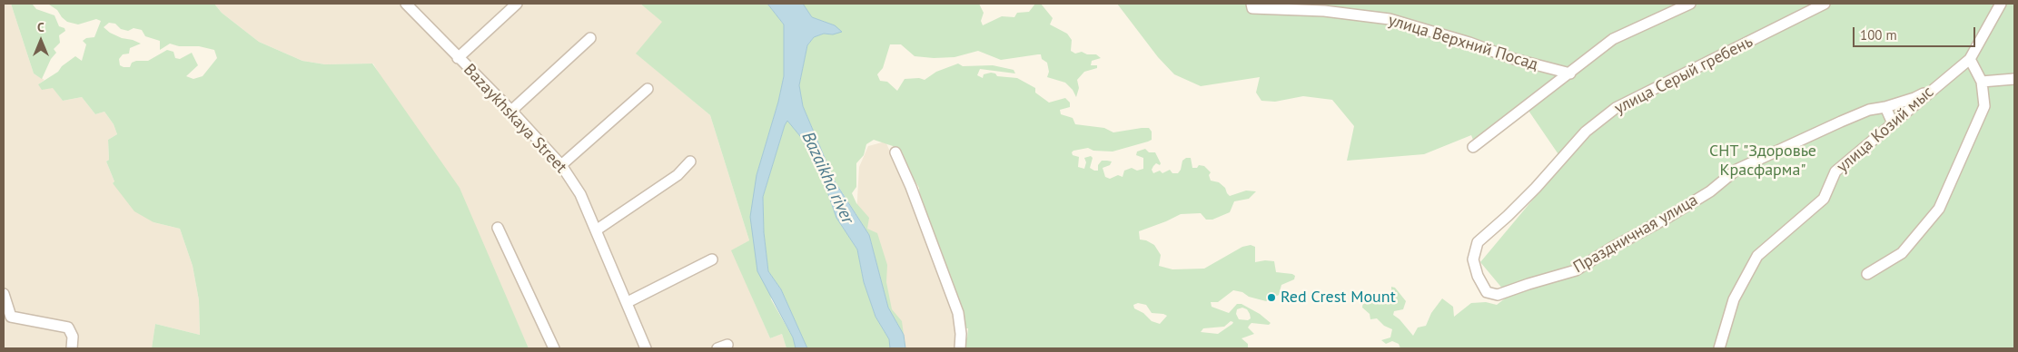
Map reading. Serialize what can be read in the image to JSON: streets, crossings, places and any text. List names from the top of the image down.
{
  "streets": {
    "street": [
      "улица Верхний Посад",
      "улица Серый гребень",
      "Bazaykhskaya Street",
      "улица Козий мыс",
      "Праздничная улица"
    ]
  },
  "crossings": [
    ["улица Серый гребень", "Праздничная улица"],
    ["улица Козий мыс", "Праздничная улица"]
  ],
  "water": ["Bazaikha river"],
  "parks": ["СНТ \"Здоровье Красфарма\""],
  "places": ["Red Crest Mount"],
  "scale_bar": "100 m",
  "north": "top"
}
